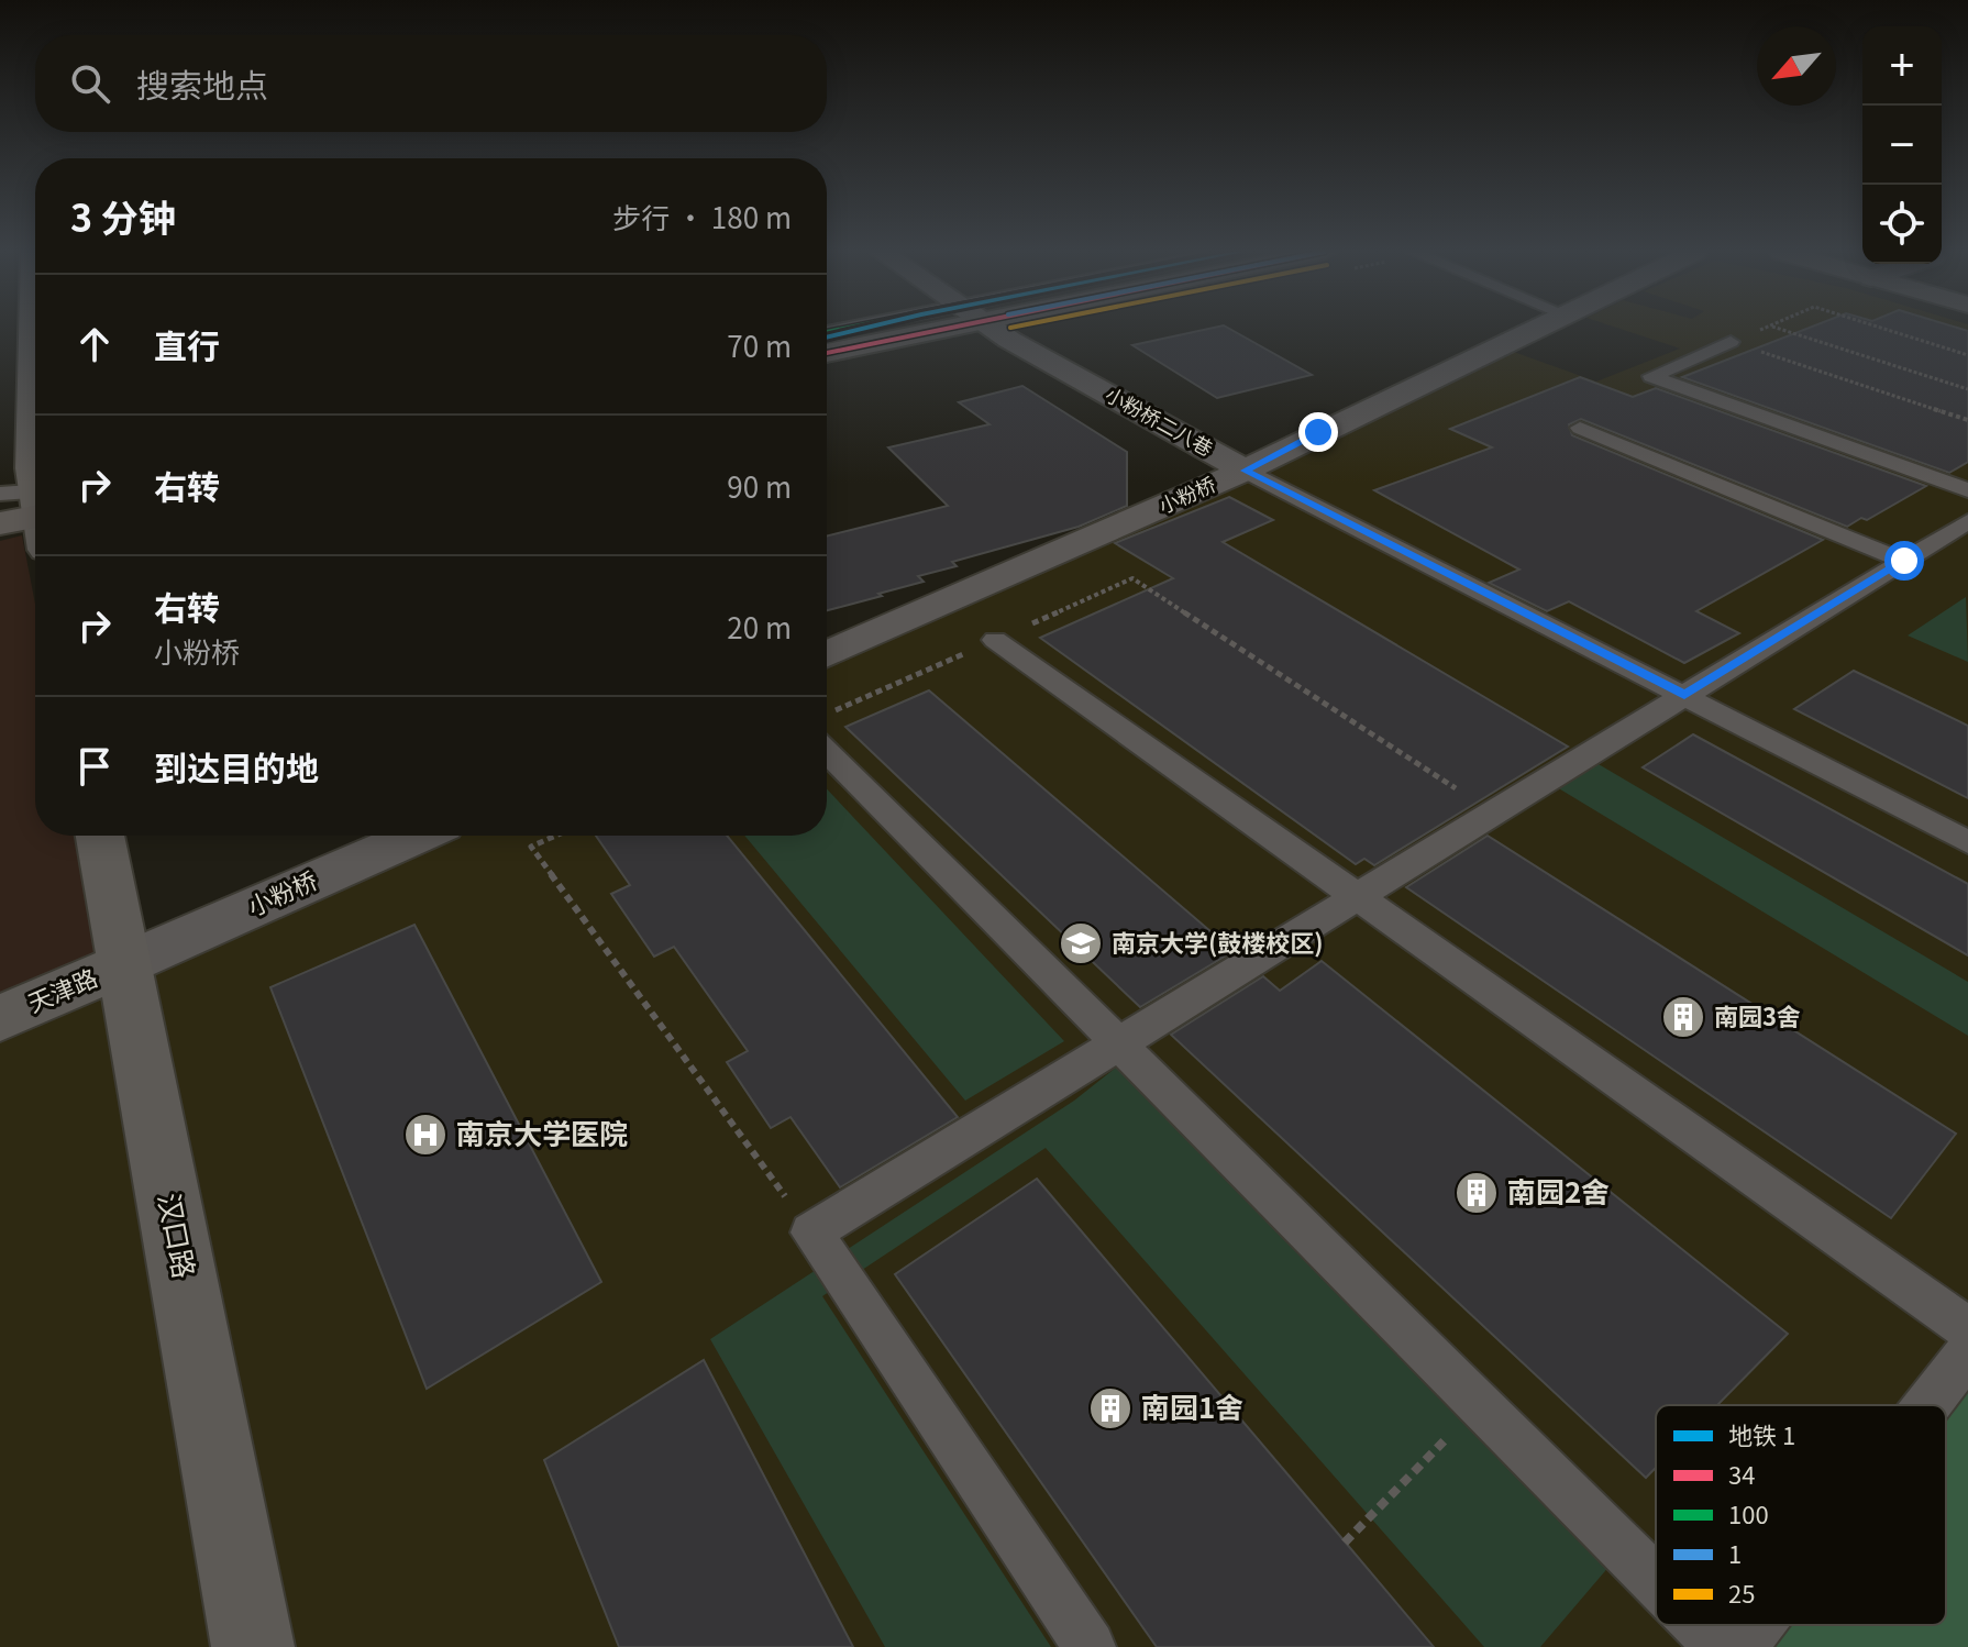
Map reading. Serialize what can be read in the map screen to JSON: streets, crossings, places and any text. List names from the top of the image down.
{
  "streets": {
    "street": [
      "小粉桥二八巷",
      "小粉桥",
      "天津路",
      "汉口路"
    ]
  },
  "crossings": [
    ["小粉桥二八巷", "小粉桥"],
    ["小粉桥", "天津路"],
    ["小粉桥", "汉口路"],
    ["天津路", "汉口路"]
  ],
  "places": {
    "school or university": ["南京大学(鼓楼校区)"],
    "building": ["南园3舍", "南园2舍", "南园1舍"],
    "hospital": ["南京大学医院"]
  },
  "lines": ["metro line 1", "transit line 34", "transit line 100"],
  "legend": [
    "地铁 1",
    "34",
    "100",
    "1",
    "25"
  ],
  "north": "bottom left",
  "page": {
    "map_buttons": ["+", "−"],
    "search": "搜索地点",
    "heading": ["3 分钟", "步行 · 180 m"],
    "list": [
      ["直行", "70 m"],
      ["右转", "90 m"],
      ["右转", "小粉桥", "20 m"],
      "到达目的地"
    ]
  }
}
